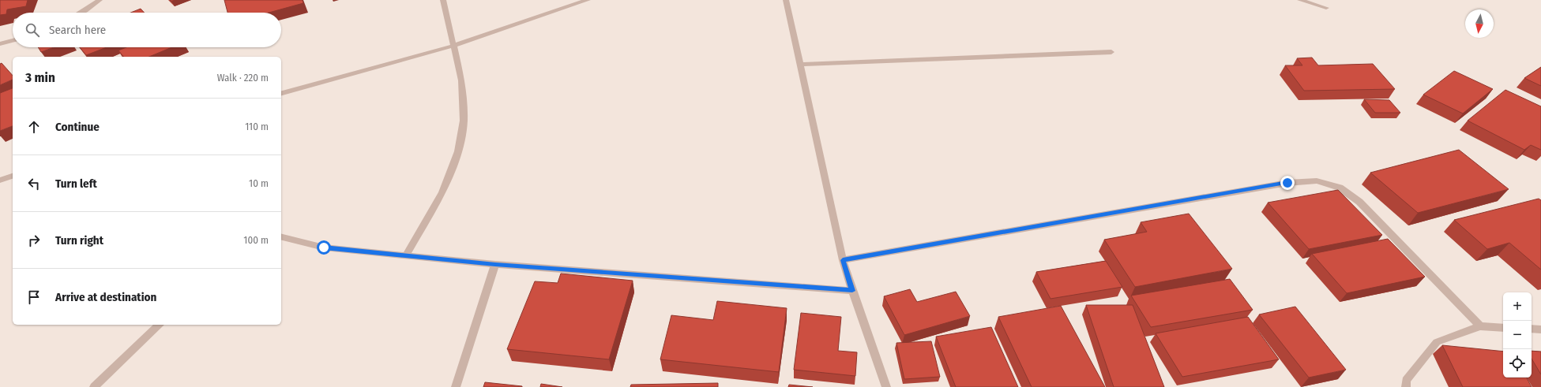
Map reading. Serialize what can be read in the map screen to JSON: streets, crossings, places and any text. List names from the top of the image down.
{
  "north": "bottom",
  "page": {
    "search": "Search here",
    "heading": ["3 min", "Walk · 220 m"],
    "list": [
      ["Continue", "110 m"],
      ["Turn left", "10 m"],
      ["Turn right", "100 m"],
      "Arrive at destination"
    ],
    "map_buttons": ["+", "−"]
  }
}
